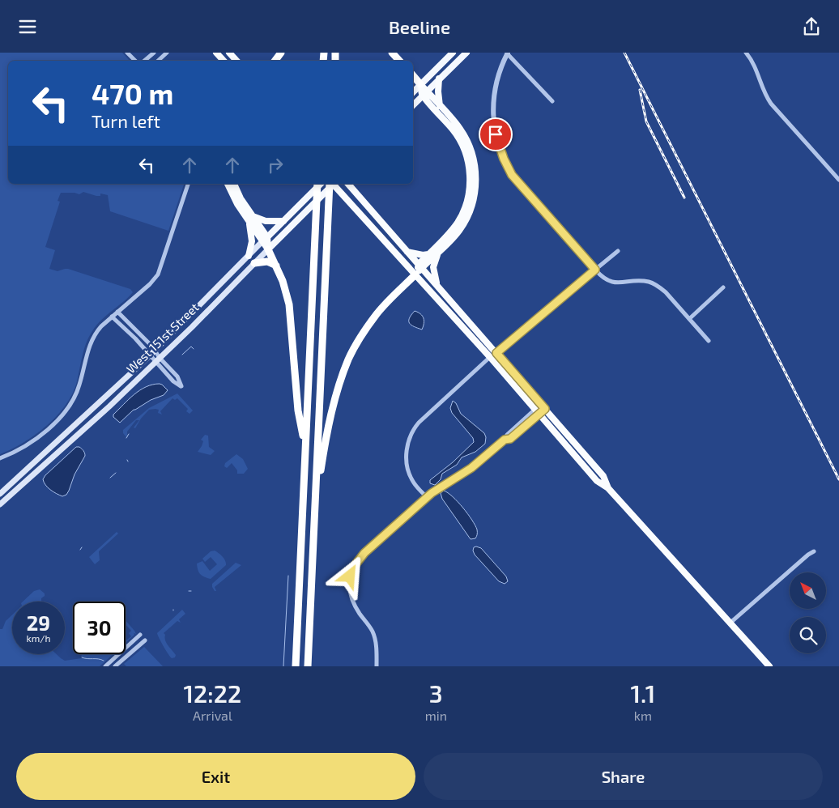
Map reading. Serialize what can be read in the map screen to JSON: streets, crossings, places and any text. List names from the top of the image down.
{
  "streets": {
    "main road": ["West 151st Street"]
  },
  "north": "top left",
  "page": {
    "header": "Beeline",
    "turn": ["470 m", "Turn left"],
    "speed": "29 km/h",
    "limit": "30",
    "eta": [
      "12:22",
      "Arrival",
      "3",
      "min",
      "1.1",
      "km"
    ],
    "buttons": ["Exit", "Share"]
  }
}
